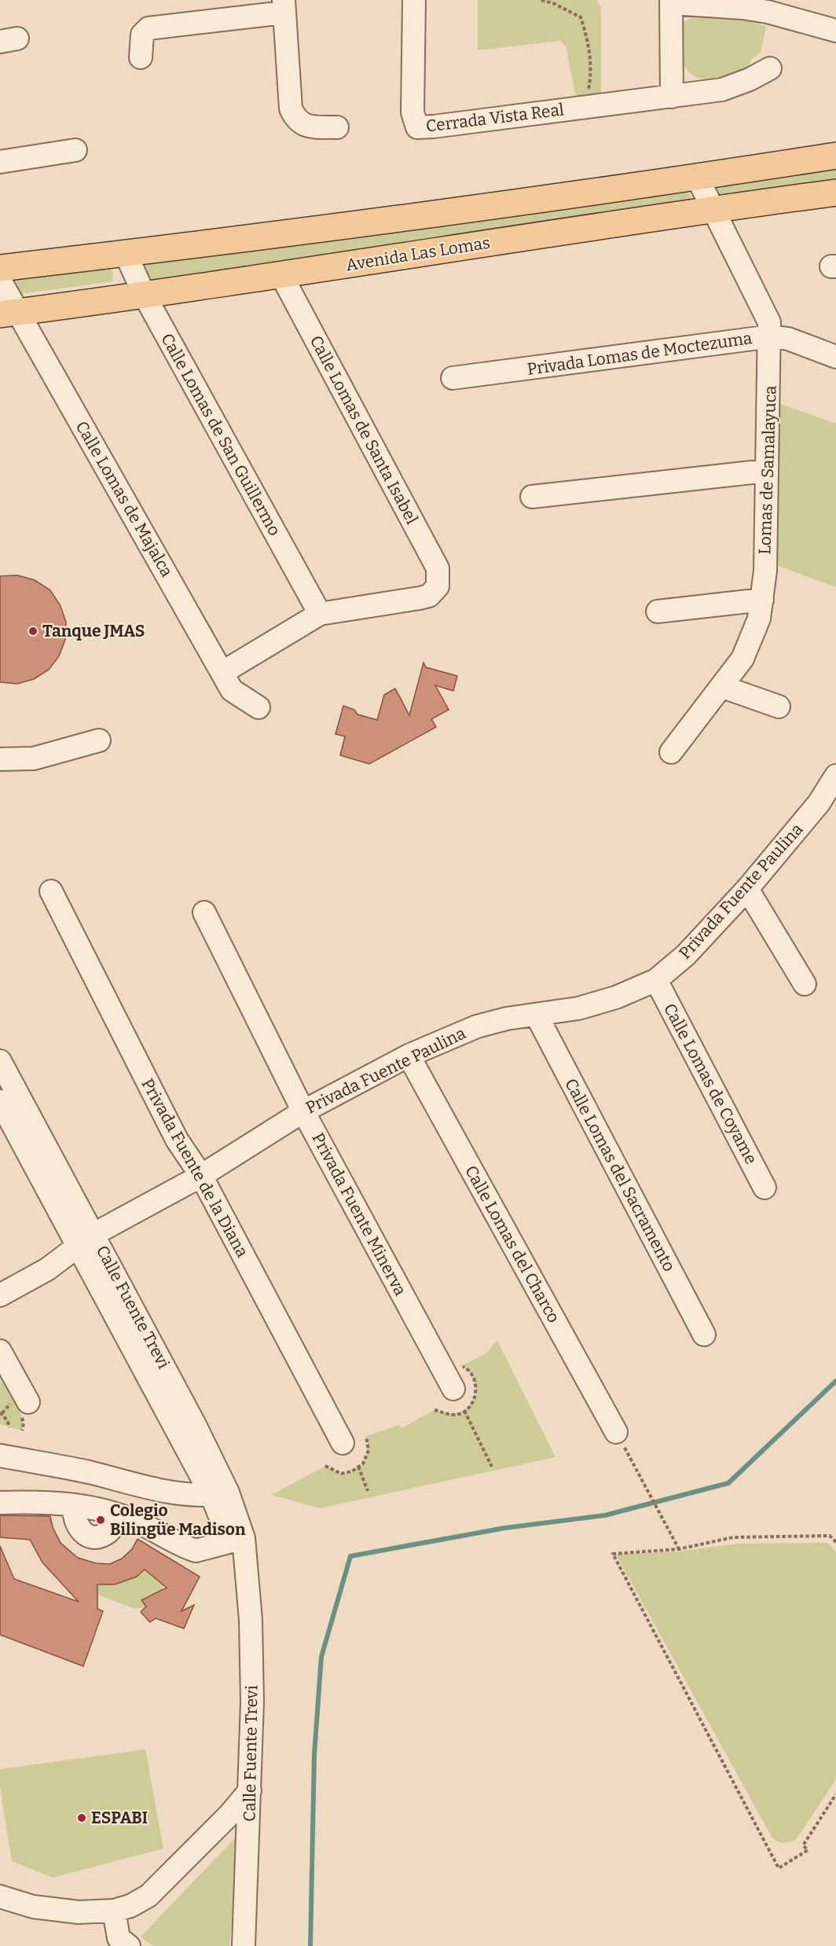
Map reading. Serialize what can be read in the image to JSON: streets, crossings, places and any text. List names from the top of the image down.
{
  "streets": {
    "main road": ["Avenida Las Lomas"],
    "street": [
      "Cerrada Vista Real",
      "Privada Lomas de Moctezuma",
      "Calle Lomas de Santa Isabel",
      "Calle Lomas de San Guillermo",
      "Lomas de Samalayuca",
      "Calle Lomas de Majalca",
      "Privada Fuente Paulina",
      "Calle Lomas de Coyame",
      "Privada Fuente de la Diana",
      "Calle Lomas del Sacramento",
      "Privada Fuente Minerva",
      "Calle Lomas del Charco",
      "Calle Fuente Trevi"
    ]
  },
  "crossings": [
    ["Avenida Las Lomas", "Calle Lomas de Santa Isabel"],
    ["Avenida Las Lomas", "Calle Lomas de San Guillermo"],
    ["Avenida Las Lomas", "Lomas de Samalayuca"],
    ["Avenida Las Lomas", "Calle Lomas de Majalca"],
    ["Privada Lomas de Moctezuma", "Lomas de Samalayuca"],
    ["Calle Lomas de Santa Isabel", "Calle Lomas de San Guillermo"],
    ["Privada Fuente Paulina", "Calle Lomas de Coyame"],
    ["Privada Fuente Paulina", "Privada Fuente de la Diana"],
    ["Privada Fuente Paulina", "Calle Lomas del Sacramento"],
    ["Privada Fuente Paulina", "Privada Fuente Minerva"],
    ["Privada Fuente Paulina", "Calle Lomas del Charco"],
    ["Privada Fuente Paulina", "Calle Fuente Trevi"]
  ],
  "places": ["Tanque JMAS", "Colegio Bilingüe Madison", "ESPABI"]
}
